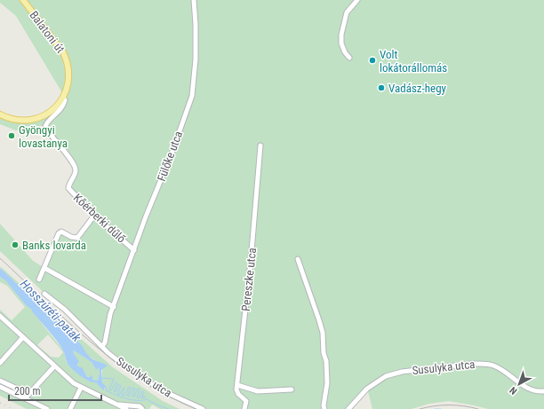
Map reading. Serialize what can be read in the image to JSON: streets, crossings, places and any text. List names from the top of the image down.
{
  "streets": {
    "main road": ["Balatoni út"],
    "street": [
      "Fülőke utca",
      "Kőérberki dűlő",
      "Pereszke utca",
      "Susulyka utca"
    ]
  },
  "crossings": [
    ["Balatoni út", "Kőérberki dűlő"],
    ["Fülőke utca", "Kőérberki dűlő"],
    ["Fülőke utca", "Susulyka utca"]
  ],
  "water": ["Hosszúréti-patak"],
  "places": [
    "Volt lokátorállomás",
    "Vadász-hegy",
    "Gyöngyi lovastanya",
    "Banks lovarda"
  ],
  "scale_bar": "200 m",
  "north": "bottom left"
}
